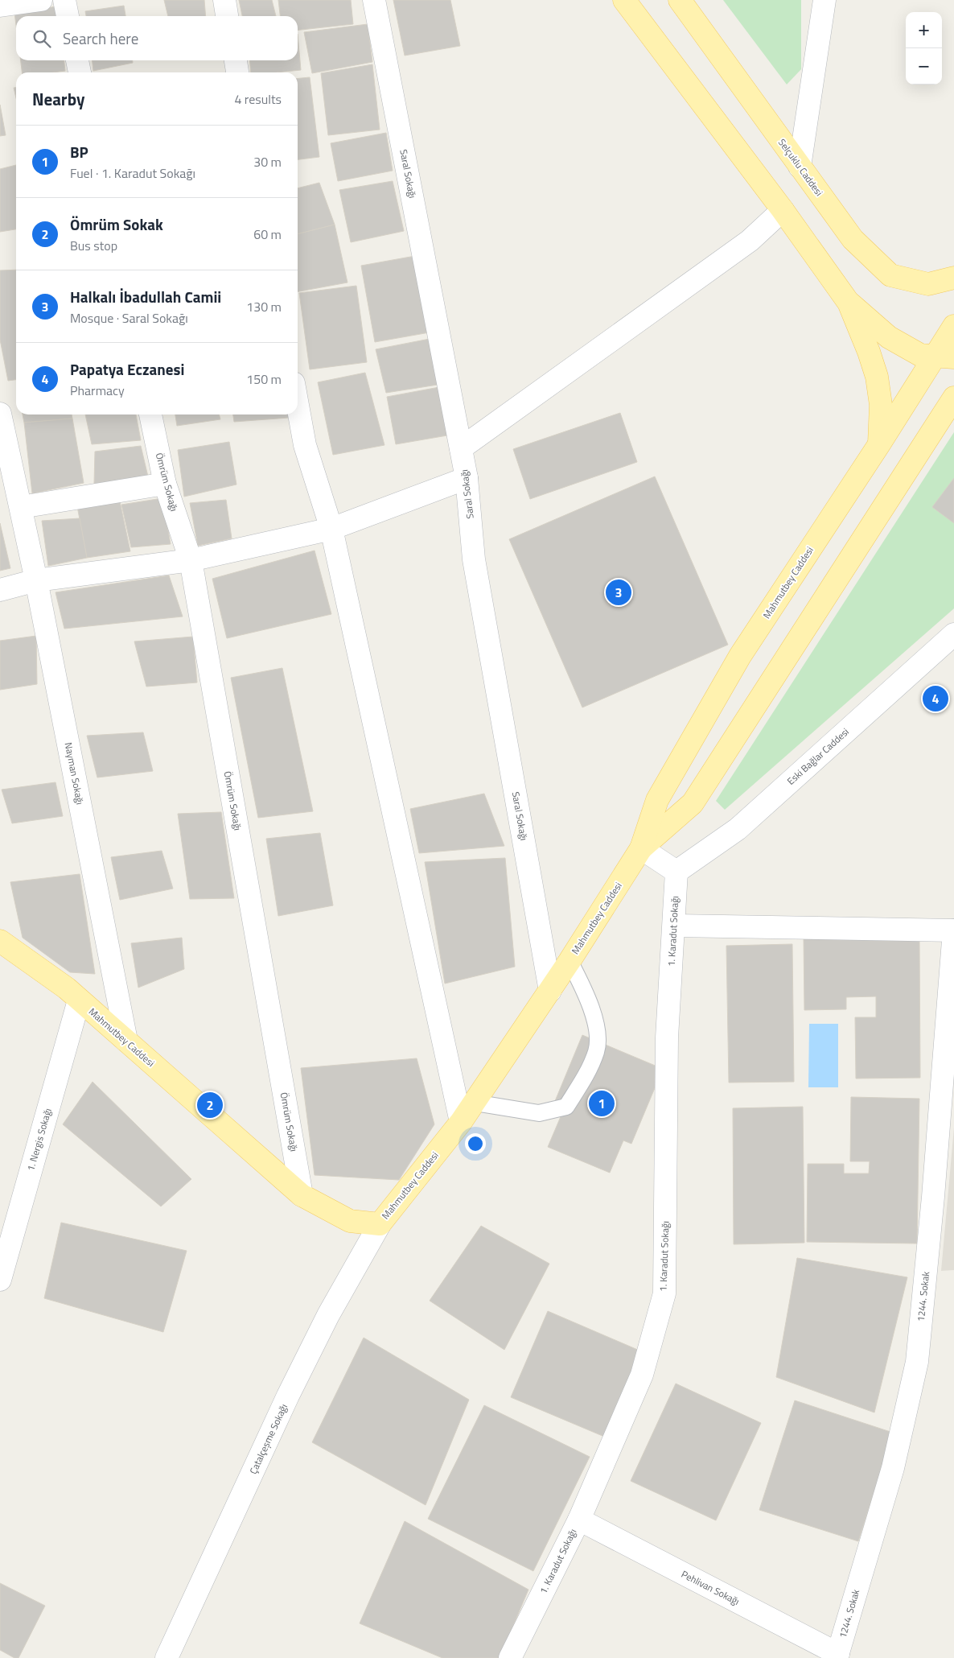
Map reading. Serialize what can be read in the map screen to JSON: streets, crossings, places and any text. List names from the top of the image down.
{
  "streets": {
    "main road": ["Selçuklu Caddesi", "Mahmutbey Caddesi"],
    "street": [
      "Saral Sokağı",
      "Ömrüm Sokağı",
      "Eski Bağlar Caddesi",
      "Nayman Sokağı",
      "1. Karadut Sokağı",
      "1. Nergis Sokağı",
      "1244. Sokak",
      "Çatalçeşme Sokağı",
      "Pehlivan Sokağı"
    ]
  },
  "crossings": [
    ["Saral Sokağı", "Mahmutbey Caddesi"],
    ["Ömrüm Sokağı", "Mahmutbey Caddesi"],
    ["Mahmutbey Caddesi", "Nayman Sokağı"],
    ["Mahmutbey Caddesi", "1. Nergis Sokağı"],
    ["Mahmutbey Caddesi", "Çatalçeşme Sokağı"],
    ["Eski Bağlar Caddesi", "1. Karadut Sokağı"],
    ["1. Karadut Sokağı", "Pehlivan Sokağı"],
    ["1244. Sokak", "Pehlivan Sokağı"]
  ],
  "page": {
    "map_buttons": ["+", "−"],
    "search": "Search here",
    "heading": ["Nearby", "4 results"],
    "list": [
      {
        "mark": "1",
        "name": "BP",
        "note": "Fuel · 1. Karadut Sokağı",
        "value": "30 m"
      },
      {
        "mark": "2",
        "name": "Ömrüm Sokak",
        "note": "Bus stop",
        "value": "60 m"
      },
      {
        "mark": "3",
        "name": "Halkalı İbadullah Camii",
        "note": "Mosque · Saral Sokağı",
        "value": "130 m"
      },
      {
        "mark": "4",
        "name": "Papatya Eczanesi",
        "note": "Pharmacy",
        "value": "150 m"
      }
    ],
    "pins": [
      "3",
      "4",
      "1",
      "2"
    ]
  }
}
